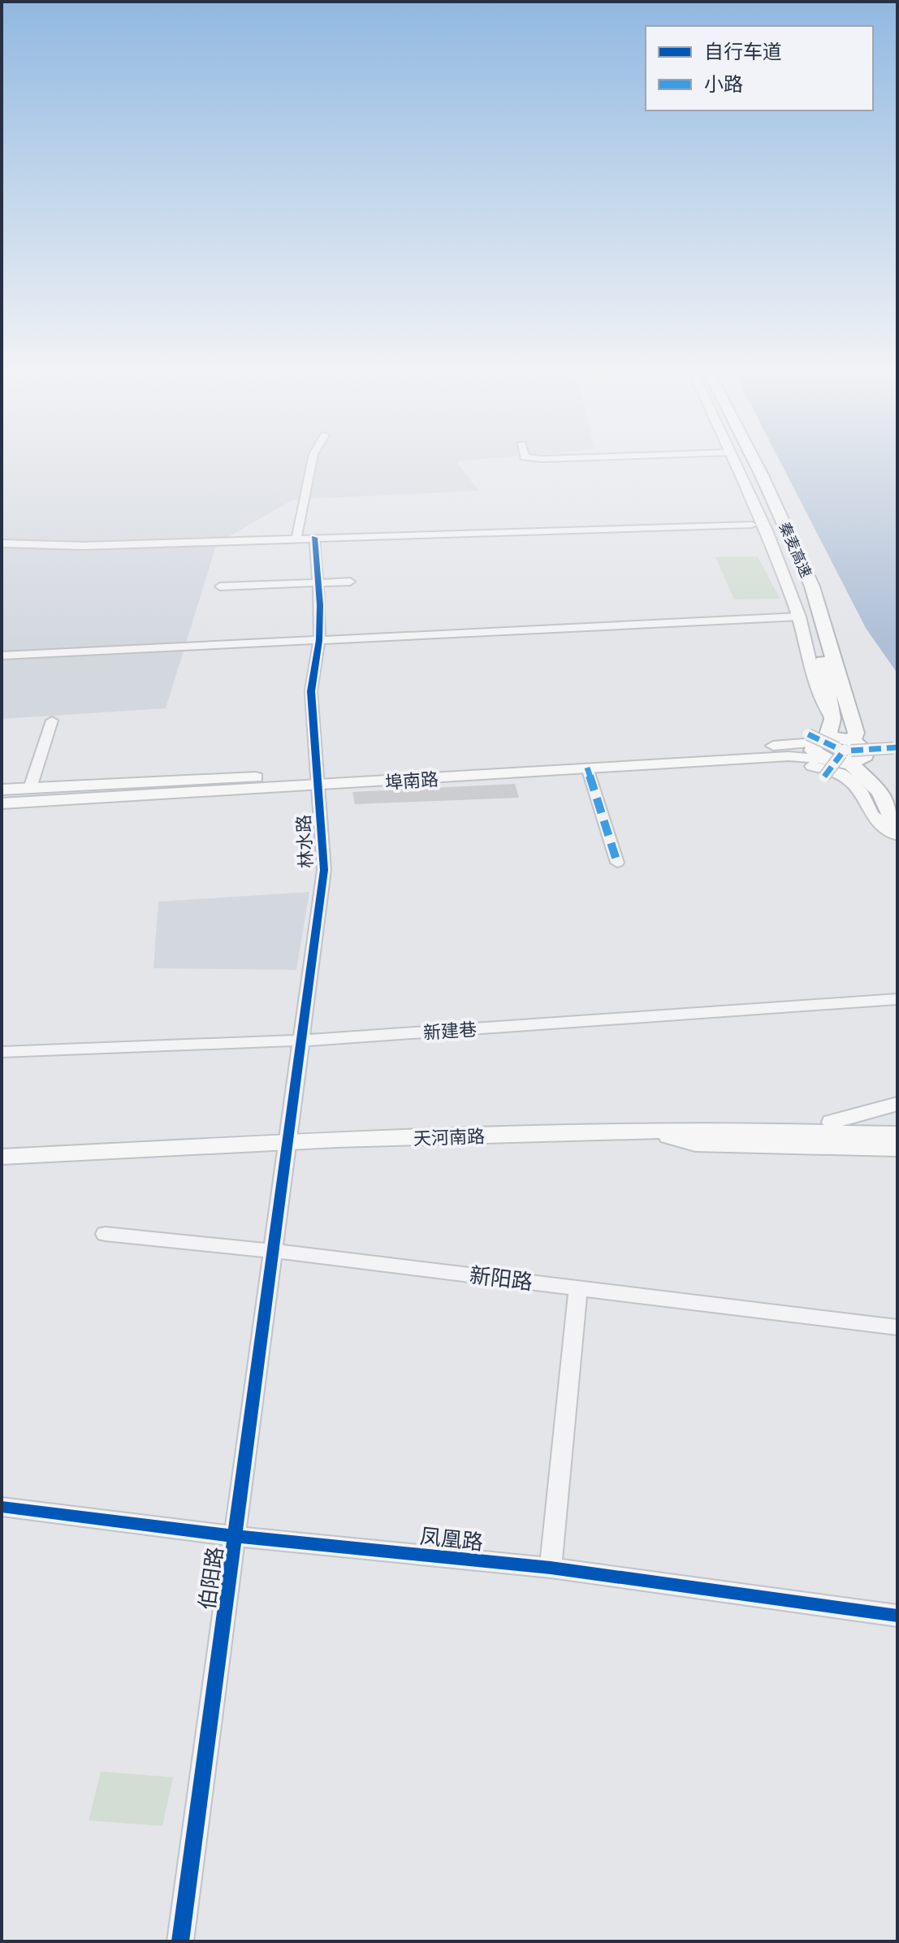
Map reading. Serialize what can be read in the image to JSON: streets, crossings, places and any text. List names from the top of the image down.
{
  "streets": {
    "highway": ["秦麦高速"],
    "main road": ["埠南路", "天河南路"],
    "street": [
      "林水路",
      "新建巷",
      "新阳路",
      "凤凰路",
      "伯阳路"
    ]
  },
  "crossings": [
    ["秦麦高速", "埠南路"],
    ["埠南路", "林水路"],
    ["林水路", "新建巷"],
    ["林水路", "天河南路"],
    ["林水路", "伯阳路"],
    ["天河南路", "伯阳路"],
    ["新阳路", "伯阳路"],
    ["凤凰路", "伯阳路"]
  ],
  "legend": ["自行车道", "小路"]
}
